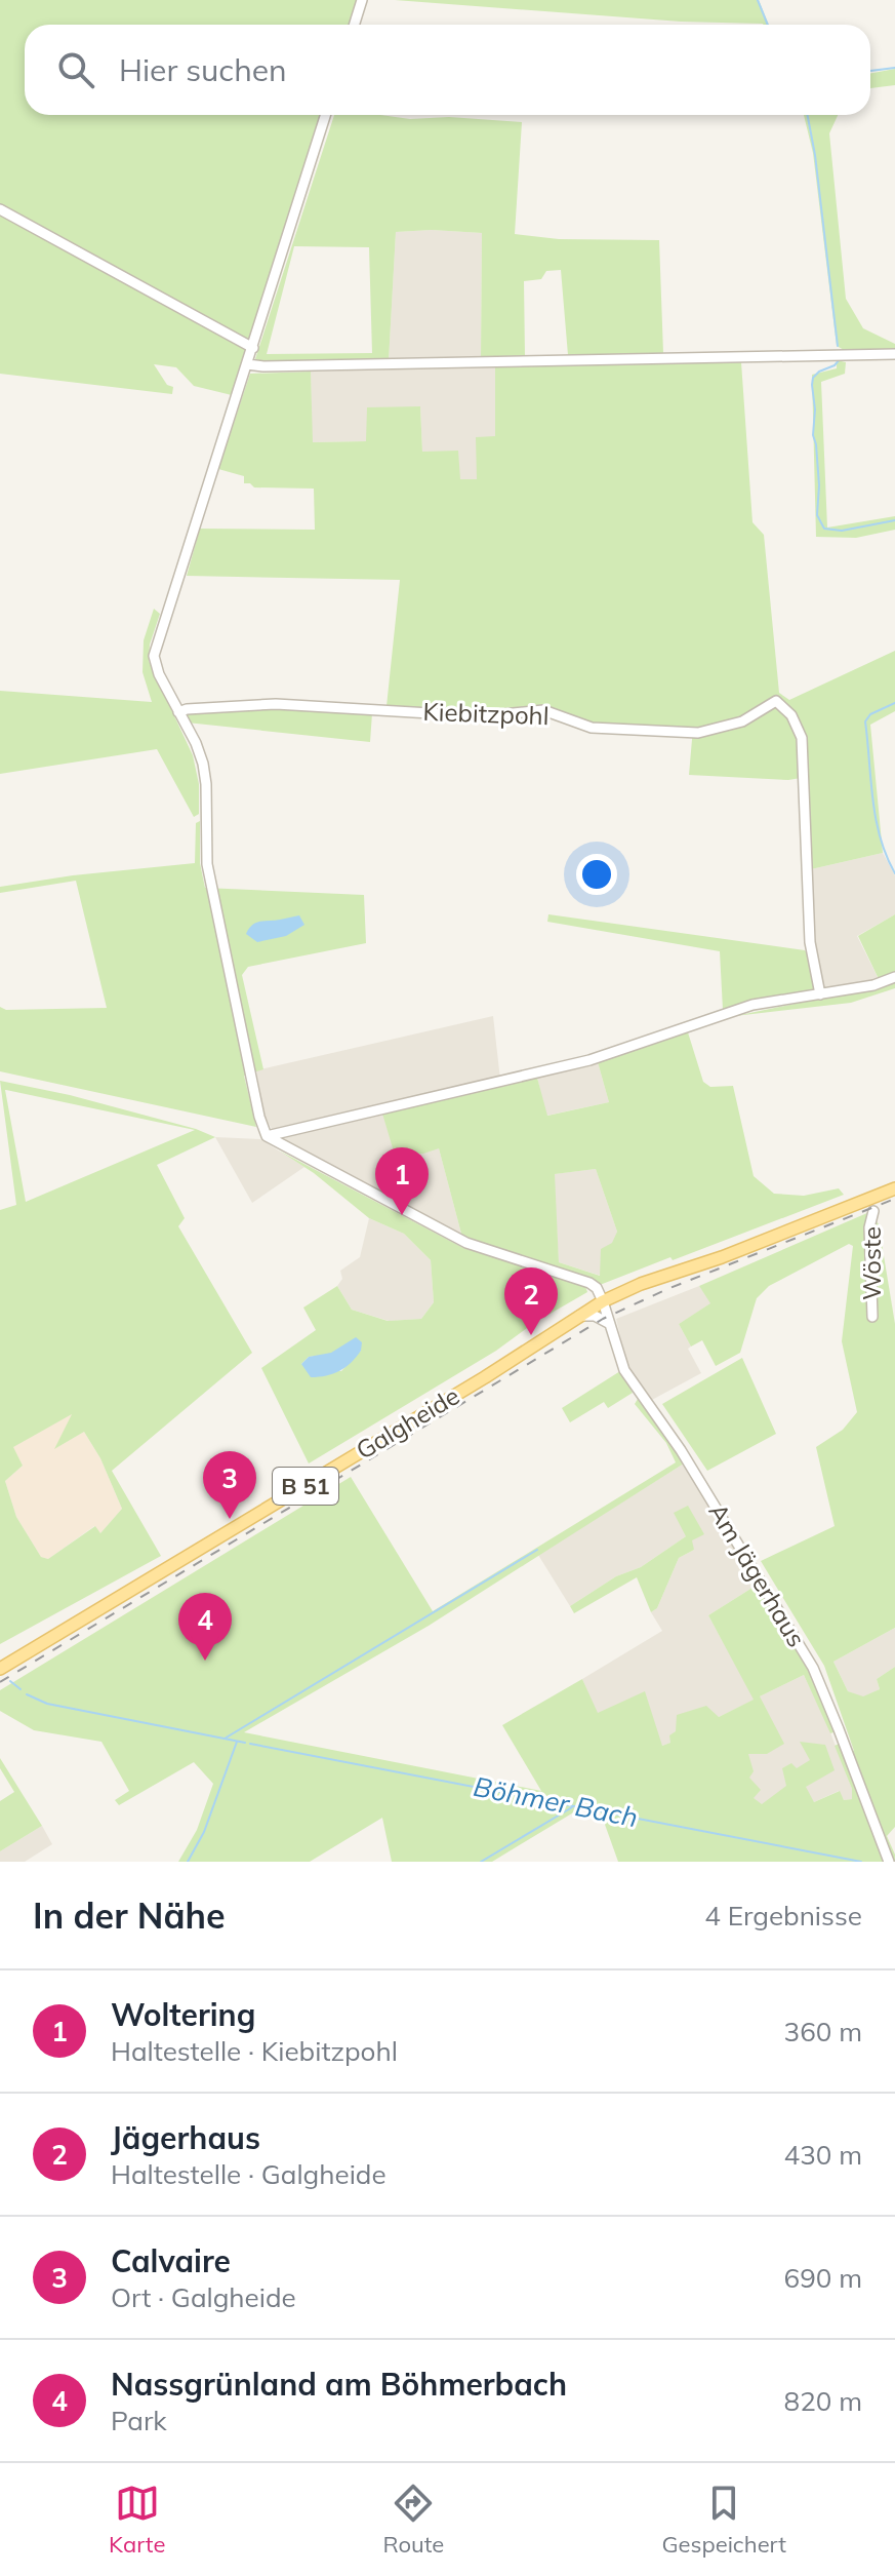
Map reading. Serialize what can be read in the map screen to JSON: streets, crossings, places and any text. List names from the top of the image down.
{
  "streets": {
    "main road": ["Galgheide", "B 51"],
    "street": ["Kiebitzpohl", "Wöste", "Am Jägerhaus"]
  },
  "crossings": [
    ["Wöste", "B 51"],
    ["Galgheide", "B 51"],
    ["Galgheide", "Am Jägerhaus"],
    ["B 51", "Am Jägerhaus"]
  ],
  "water": ["Böhmer Bach"],
  "page": {
    "search": "Hier suchen",
    "pins": [
      "1",
      "2",
      "3",
      "4"
    ],
    "heading": ["In der Nähe", "4 Ergebnisse"],
    "list": [
      {
        "mark": "1",
        "name": "Woltering",
        "note": "Haltestelle · Kiebitzpohl",
        "value": "360 m"
      },
      {
        "mark": "2",
        "name": "Jägerhaus",
        "note": "Haltestelle · Galgheide",
        "value": "430 m"
      },
      {
        "mark": "3",
        "name": "Calvaire",
        "note": "Ort · Galgheide",
        "value": "690 m"
      },
      {
        "mark": "4",
        "name": "Nassgrünland am Böhmerbach",
        "note": "Park",
        "value": "820 m"
      }
    ],
    "nav": ["Karte", "Route", "Gespeichert"]
  }
}
